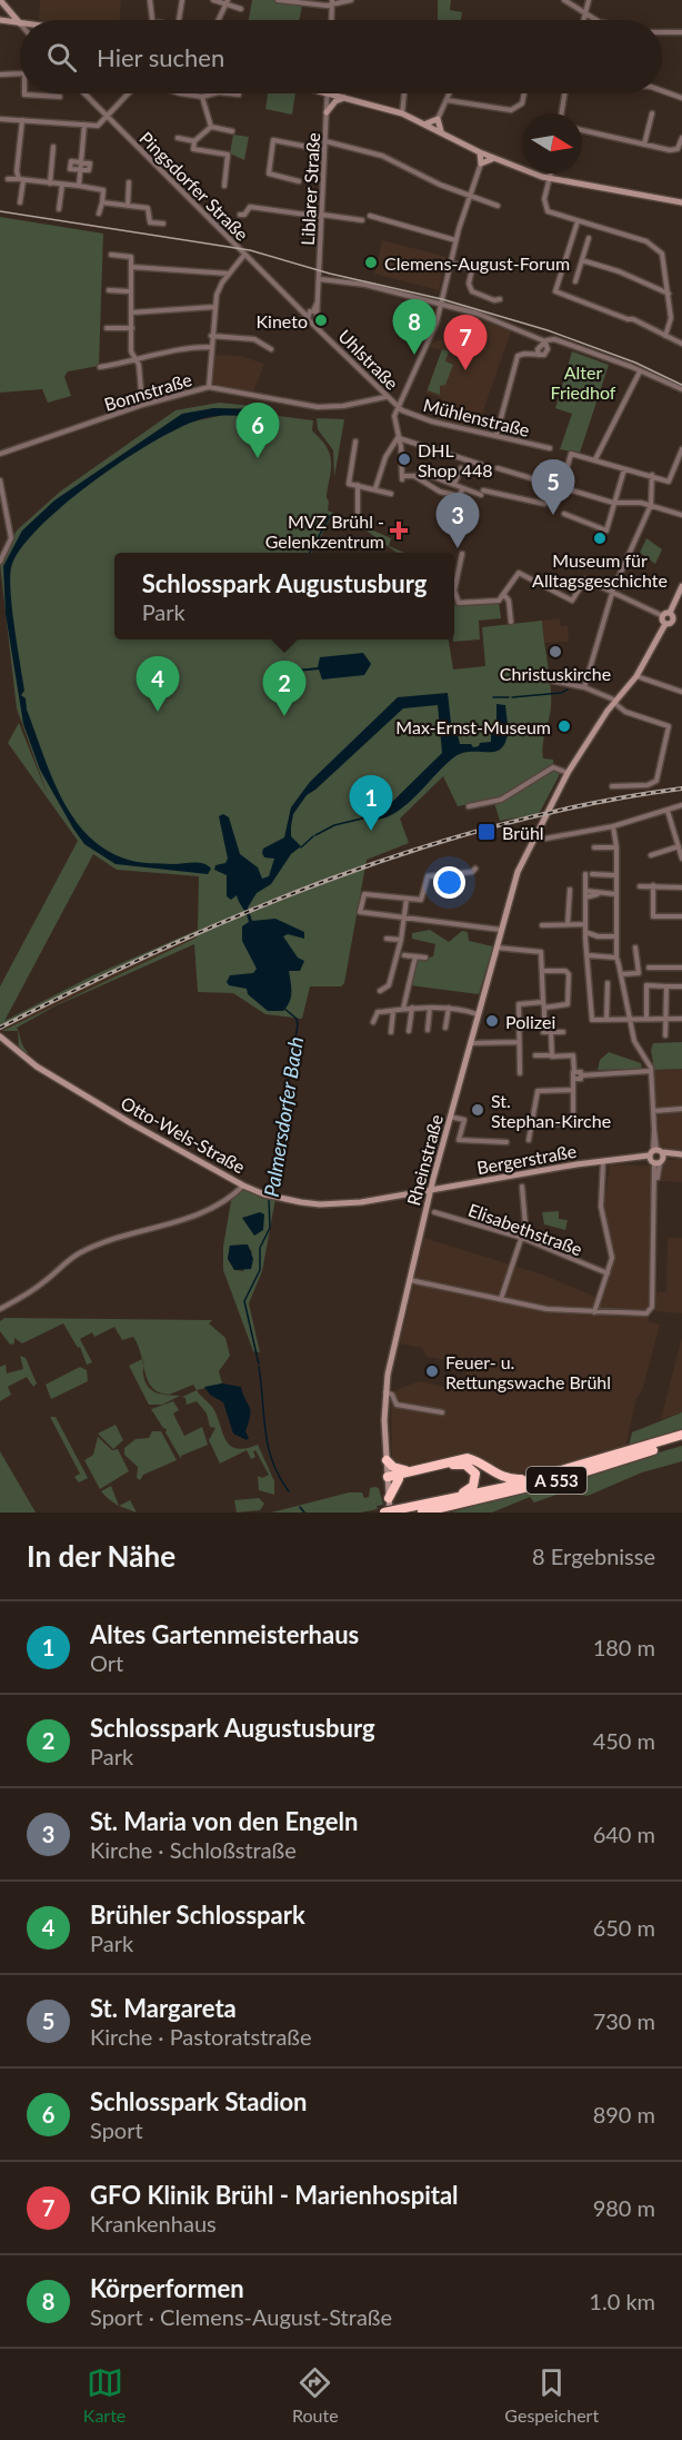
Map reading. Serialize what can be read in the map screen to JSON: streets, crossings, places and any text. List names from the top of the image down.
{
  "streets": {
    "highway": ["A 553"],
    "main road": ["Otto-Wels-Straße", "Bergerstraße", "Rheinstraße"],
    "street": [
      "Pingsdorfer Straße",
      "Liblarer Straße",
      "Uhlstraße",
      "Bonnstraße",
      "Mühlenstraße",
      "Elisabethstraße"
    ]
  },
  "crossings": [
    ["Pingsdorfer Straße", "Liblarer Straße"],
    ["Pingsdorfer Straße", "Uhlstraße"],
    ["Liblarer Straße", "Uhlstraße"],
    ["Uhlstraße", "Bonnstraße"],
    ["Uhlstraße", "Mühlenstraße"],
    ["Otto-Wels-Straße", "Bergerstraße"],
    ["Otto-Wels-Straße", "Rheinstraße"],
    ["Bergerstraße", "Rheinstraße"],
    ["Rheinstraße", "A 553"]
  ],
  "water": ["Palmersdorfer Bach"],
  "parks": ["Alter Friedhof"],
  "places": {
    "other": [
      "Clemens-August-Forum",
      "Kineto",
      "DHL Shop 448",
      "Museum für Alltagsgeschichte",
      "Christuskirche",
      "Max-Ernst-Museum",
      "Polizei",
      "St. Stephan-Kirche",
      "Feuer- u. Rettungswache Brühl"
    ],
    "health": ["MVZ Brühl - Gelenkzentrum"],
    "transit": ["Brühl"]
  },
  "north": "right",
  "page": {
    "search": "Hier suchen",
    "pins": [
      "8",
      "7",
      "6",
      "5",
      "3",
      "4",
      "2",
      "1"
    ],
    "popup": ["Schlosspark Augustusburg", "Park"],
    "heading": ["In der Nähe", "8 Ergebnisse"],
    "list": [
      {
        "mark": "1",
        "name": "Altes Gartenmeisterhaus",
        "note": "Ort",
        "value": "180 m"
      },
      {
        "mark": "2",
        "name": "Schlosspark Augustusburg",
        "note": "Park",
        "value": "450 m"
      },
      {
        "mark": "3",
        "name": "St. Maria von den Engeln",
        "note": "Kirche · Schloßstraße",
        "value": "640 m"
      },
      {
        "mark": "4",
        "name": "Brühler Schlosspark",
        "note": "Park",
        "value": "650 m"
      },
      {
        "mark": "5",
        "name": "St. Margareta",
        "note": "Kirche · Pastoratstraße",
        "value": "730 m"
      },
      {
        "mark": "6",
        "name": "Schlosspark Stadion",
        "note": "Sport",
        "value": "890 m"
      },
      {
        "mark": "7",
        "name": "GFO Klinik Brühl - Marienhospital",
        "note": "Krankenhaus",
        "value": "980 m"
      },
      {
        "mark": "8",
        "name": "Körperformen",
        "note": "Sport · Clemens-August-Straße",
        "value": "1.0 km"
      }
    ],
    "nav": ["Karte", "Route", "Gespeichert"]
  }
}
